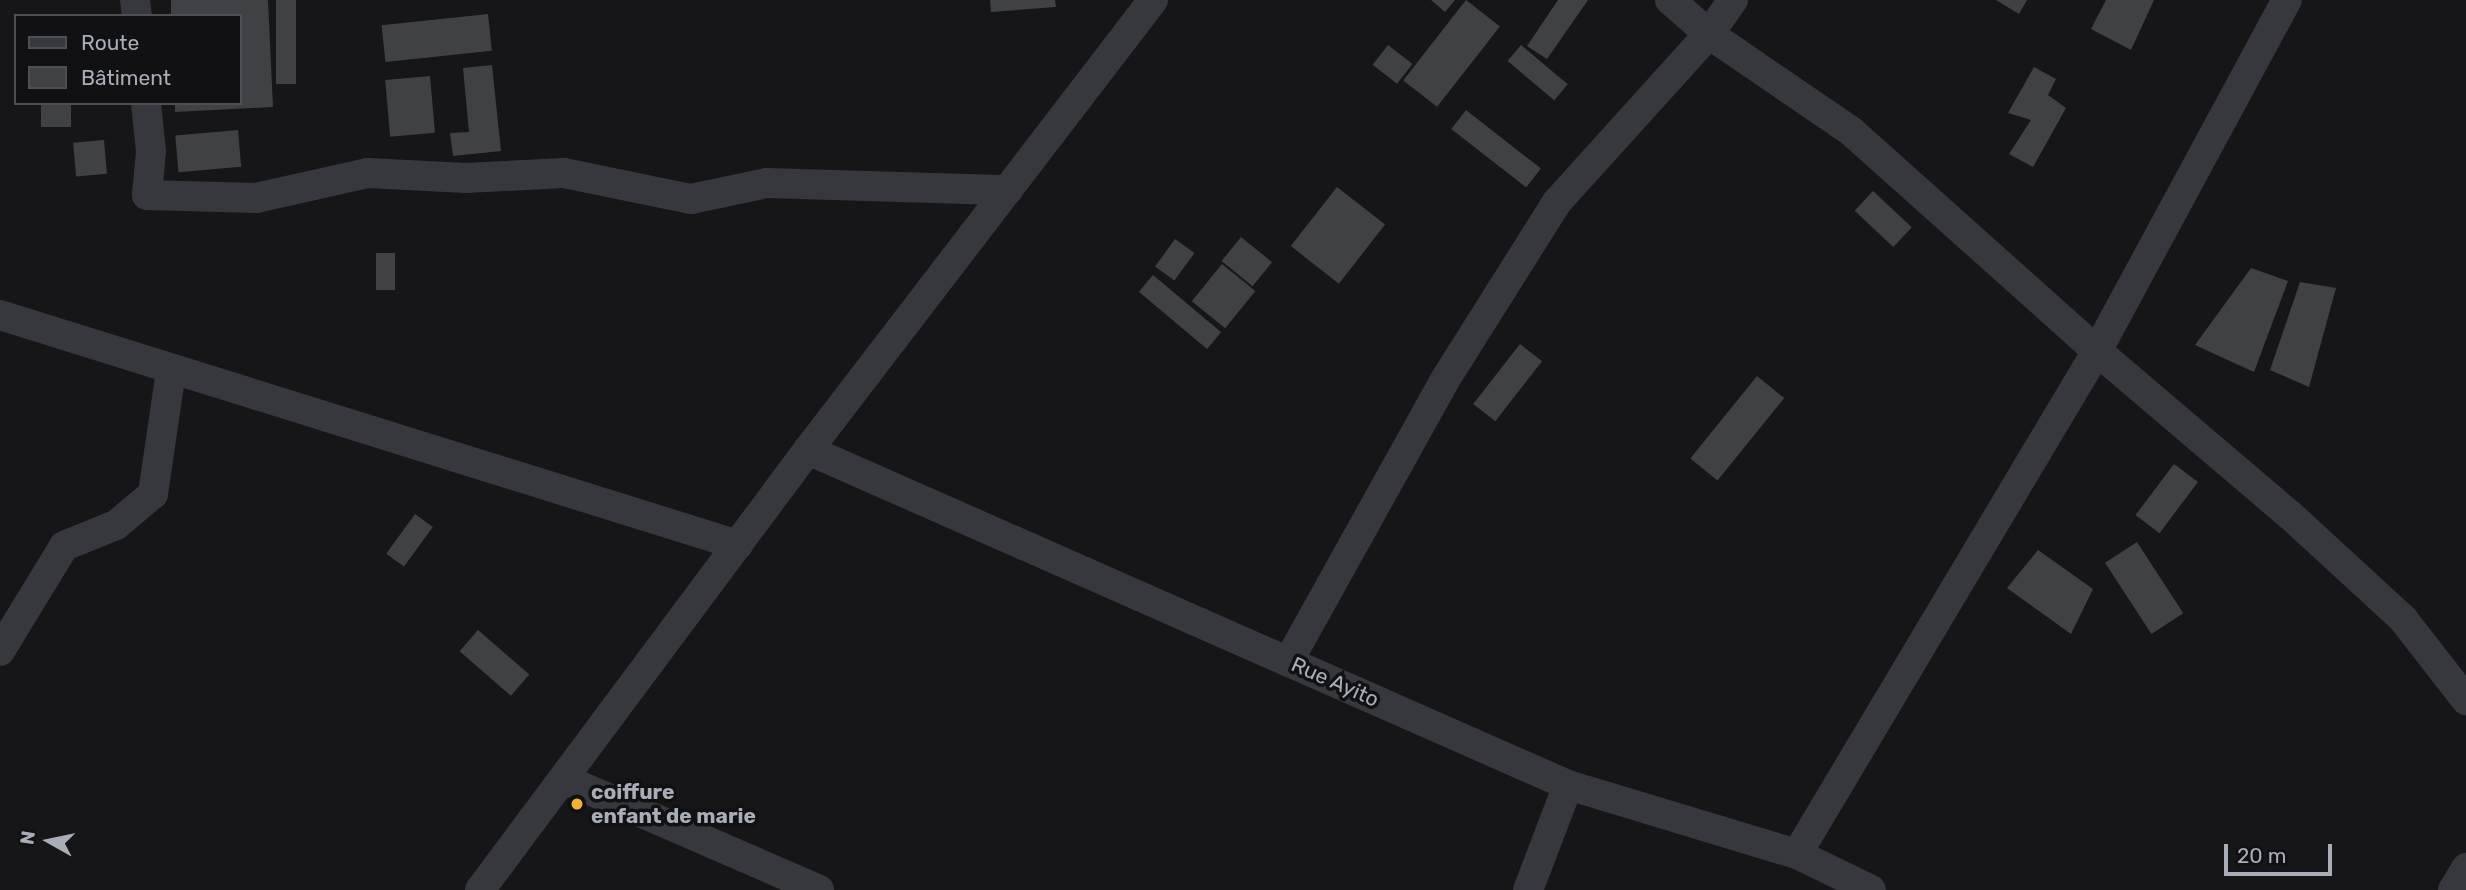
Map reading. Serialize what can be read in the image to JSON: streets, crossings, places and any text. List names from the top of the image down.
{
  "streets": {
    "street": ["Rue Ayito"]
  },
  "places": ["coiffure enfant de marie"],
  "legend": ["Route", "Bâtiment"],
  "scale_bar": "20 m",
  "north": "left"
}
